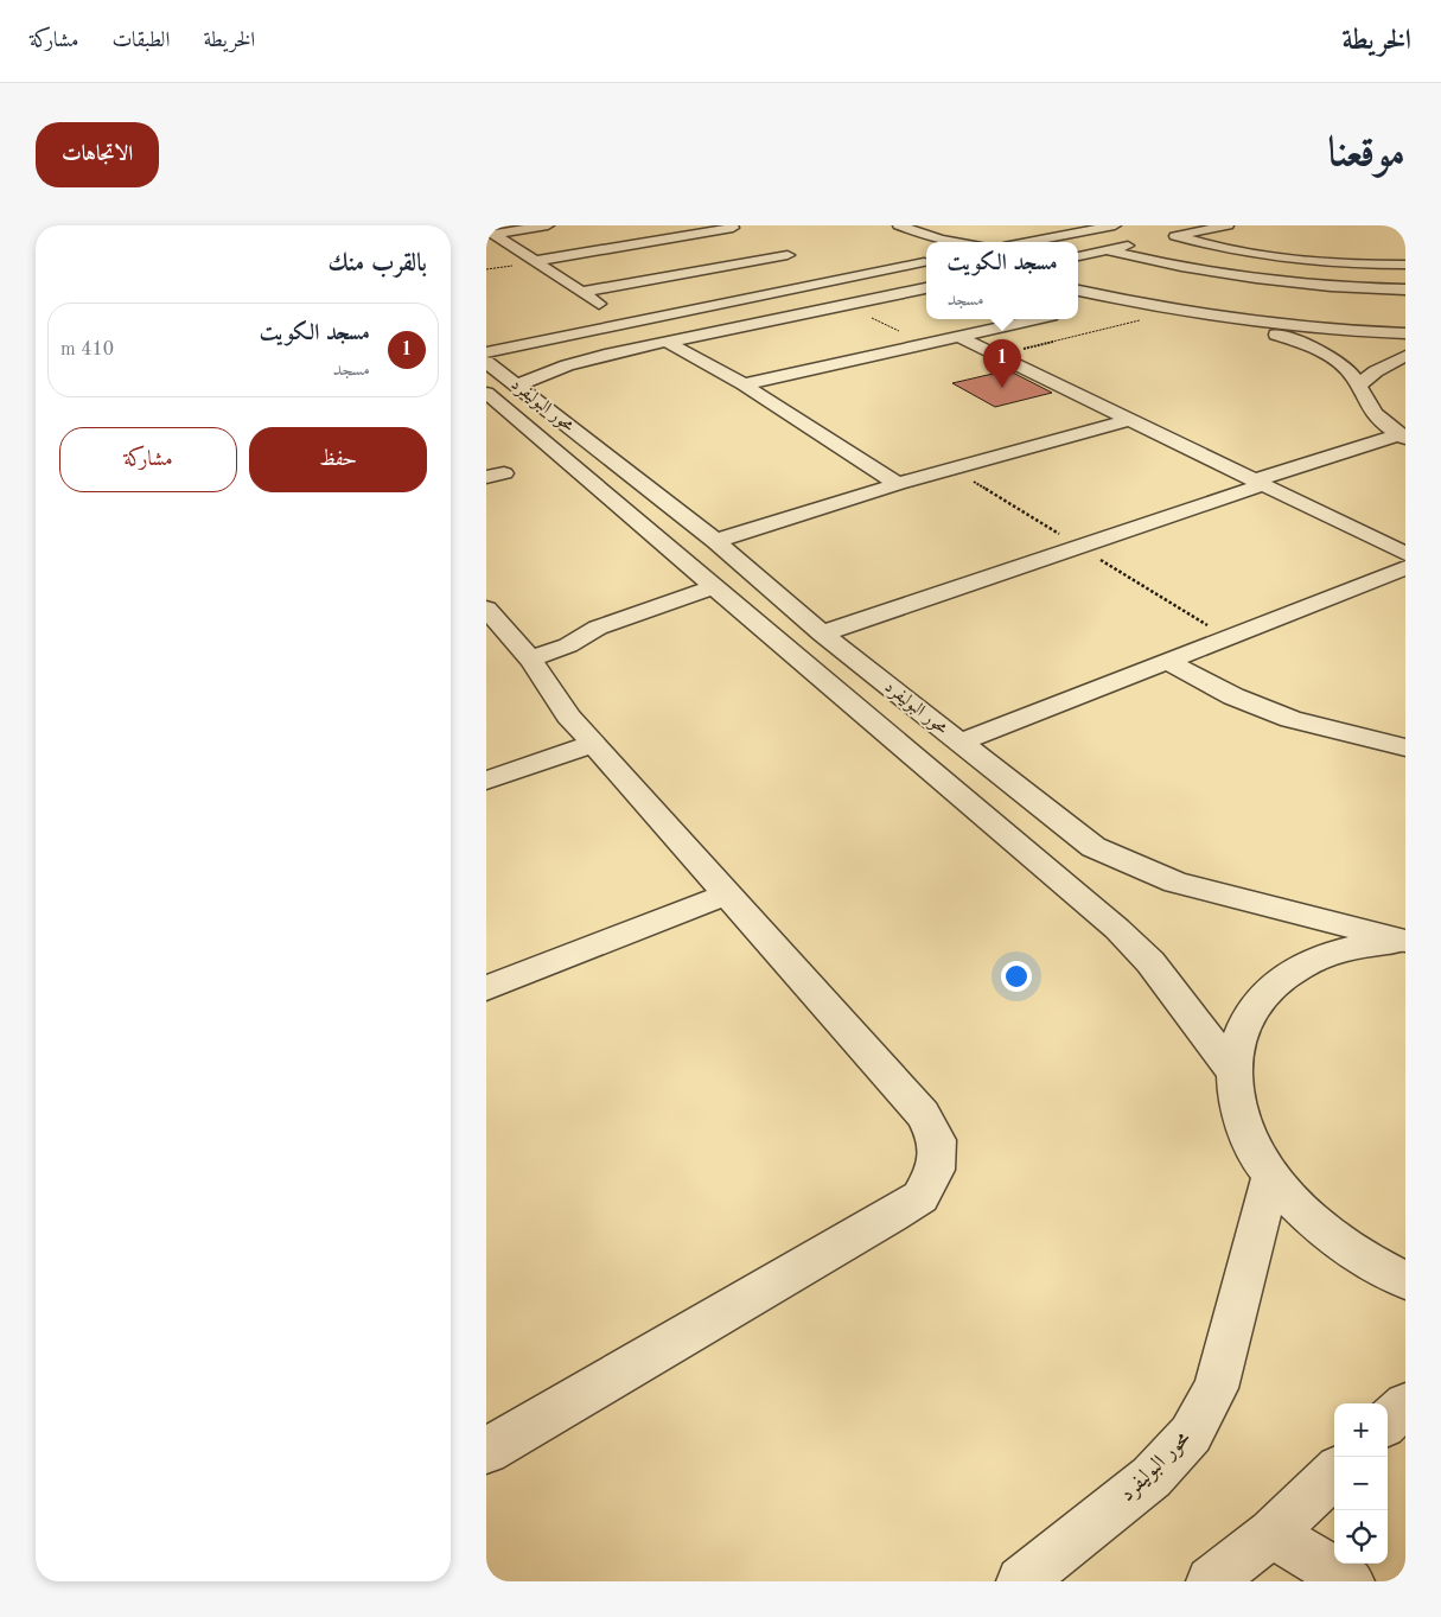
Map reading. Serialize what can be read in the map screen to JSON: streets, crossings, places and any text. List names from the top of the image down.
{
  "streets": {
    "street": ["محور البوليفرد"]
  },
  "page": {
    "header": "الخريطة",
    "nav": ["الخريطة", "الطبقات", "مشاركة"],
    "title": "موقعنا",
    "buttons": [
      "الاتجاهات",
      ["حفظ", "مشاركة"]
    ],
    "heading": "بالقرب منك",
    "popup": ["مسجد الكويت", "مسجد"],
    "list": [
      {
        "mark": "1",
        "name": "مسجد الكويت",
        "note": "مسجد",
        "value": "410 m"
      }
    ],
    "pins": "1",
    "map_buttons": ["+", "−"]
  }
}
